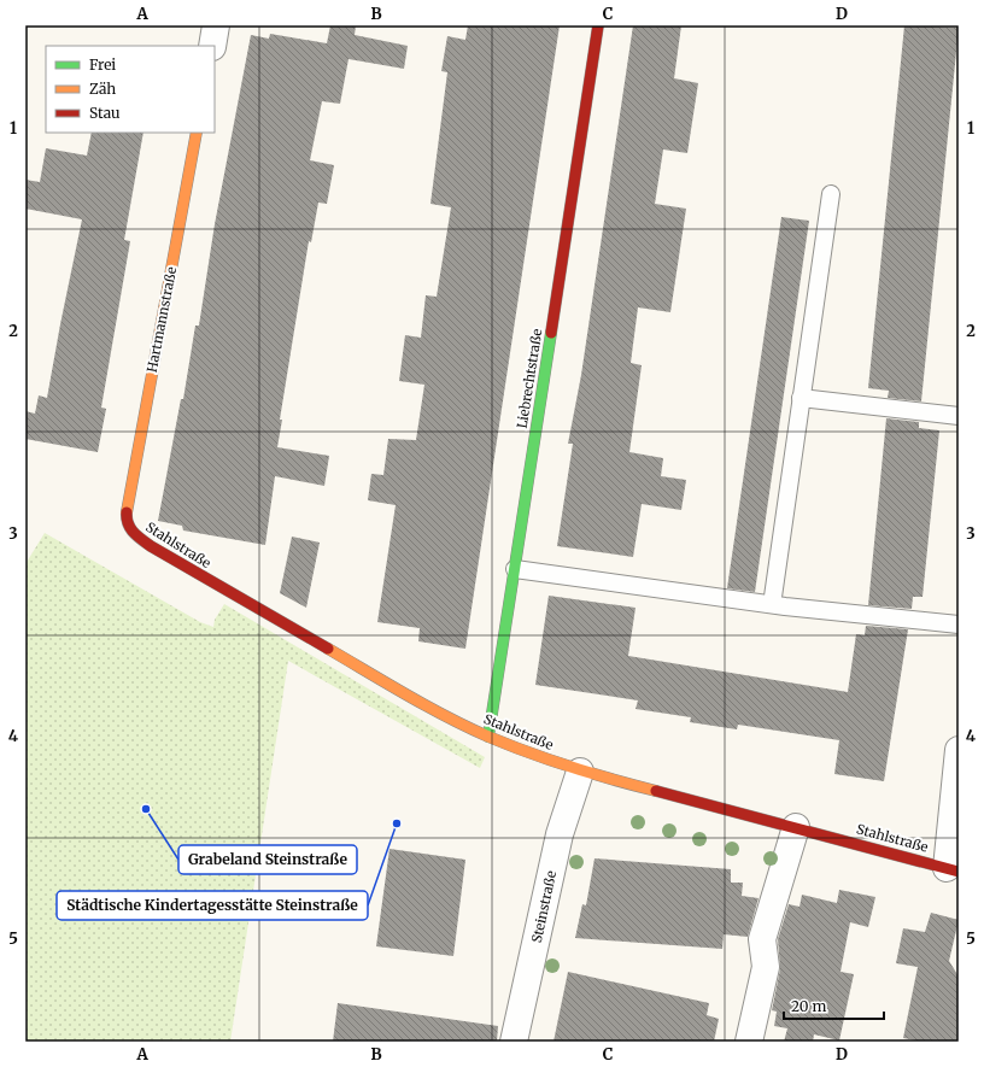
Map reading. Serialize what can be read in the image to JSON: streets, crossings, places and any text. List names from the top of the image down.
{
  "streets": {
    "street": [
      "Hartmannstraße",
      "Liebrechtstraße",
      "Stahlstraße",
      "Steinstraße"
    ]
  },
  "crossings": [
    ["Hartmannstraße", "Stahlstraße"],
    ["Liebrechtstraße", "Stahlstraße"],
    ["Stahlstraße", "Steinstraße"]
  ],
  "places": ["Grabeland Steinstraße", "Städtische Kindertagesstätte Steinstraße"],
  "legend": ["Frei", "Zäh", "Stau"],
  "scale_bar": "20 m",
  "grid": {
    "columns": [
      "A",
      "B",
      "C",
      "D"
    ],
    "rows": [
      "1",
      "2",
      "3",
      "4",
      "5"
    ]
  }
}
